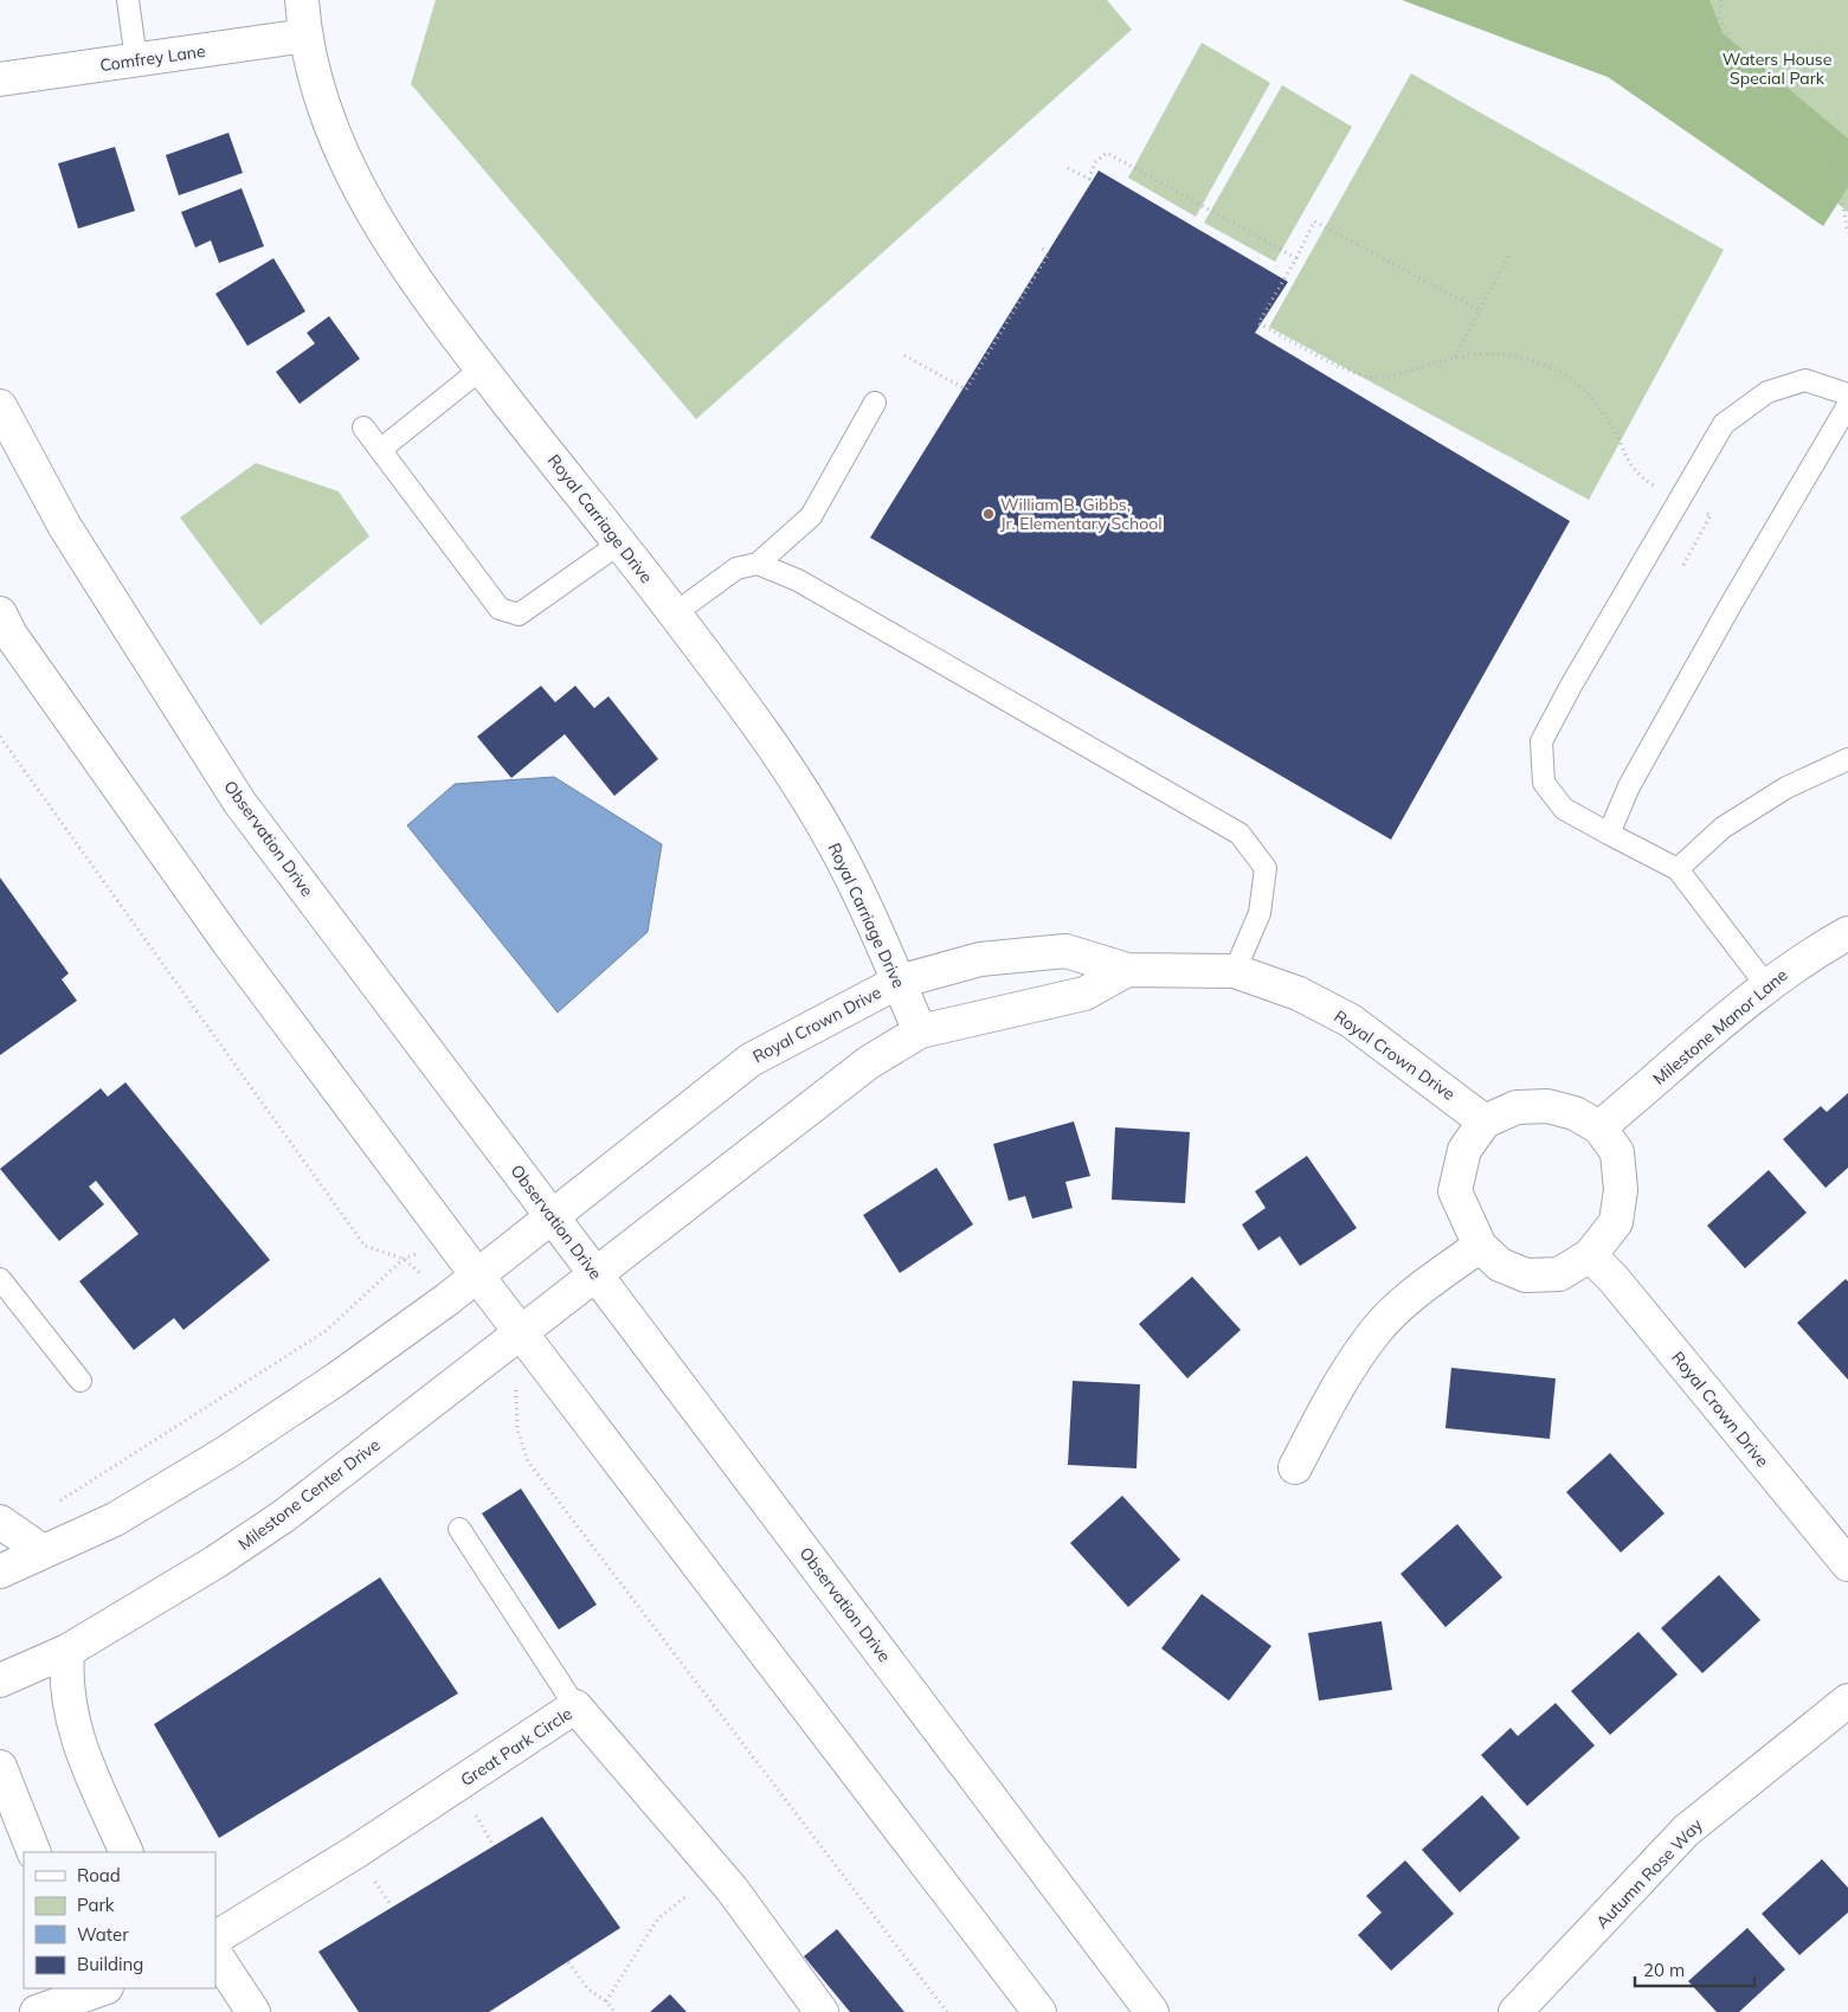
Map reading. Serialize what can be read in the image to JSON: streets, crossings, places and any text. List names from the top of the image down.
{
  "streets": {
    "street": [
      "Comfrey Lane",
      "Royal Carriage Drive",
      "Observation Drive",
      "Royal Crown Drive",
      "Milestone Manor Lane",
      "Milestone Center Drive",
      "Great Park Circle",
      "Autumn Rose Way"
    ]
  },
  "crossings": [
    ["Comfrey Lane", "Royal Carriage Drive"],
    ["Royal Carriage Drive", "Royal Crown Drive"],
    ["Observation Drive", "Royal Crown Drive"],
    ["Observation Drive", "Milestone Center Drive"],
    ["Royal Crown Drive", "Milestone Manor Lane"],
    ["Royal Crown Drive", "Milestone Center Drive"]
  ],
  "parks": ["Waters House Special Park"],
  "places": ["William B. Gibbs, Jr. Elementary School"],
  "legend": [
    "Road",
    "Park",
    "Water",
    "Building"
  ],
  "scale_bar": "20 m"
}
